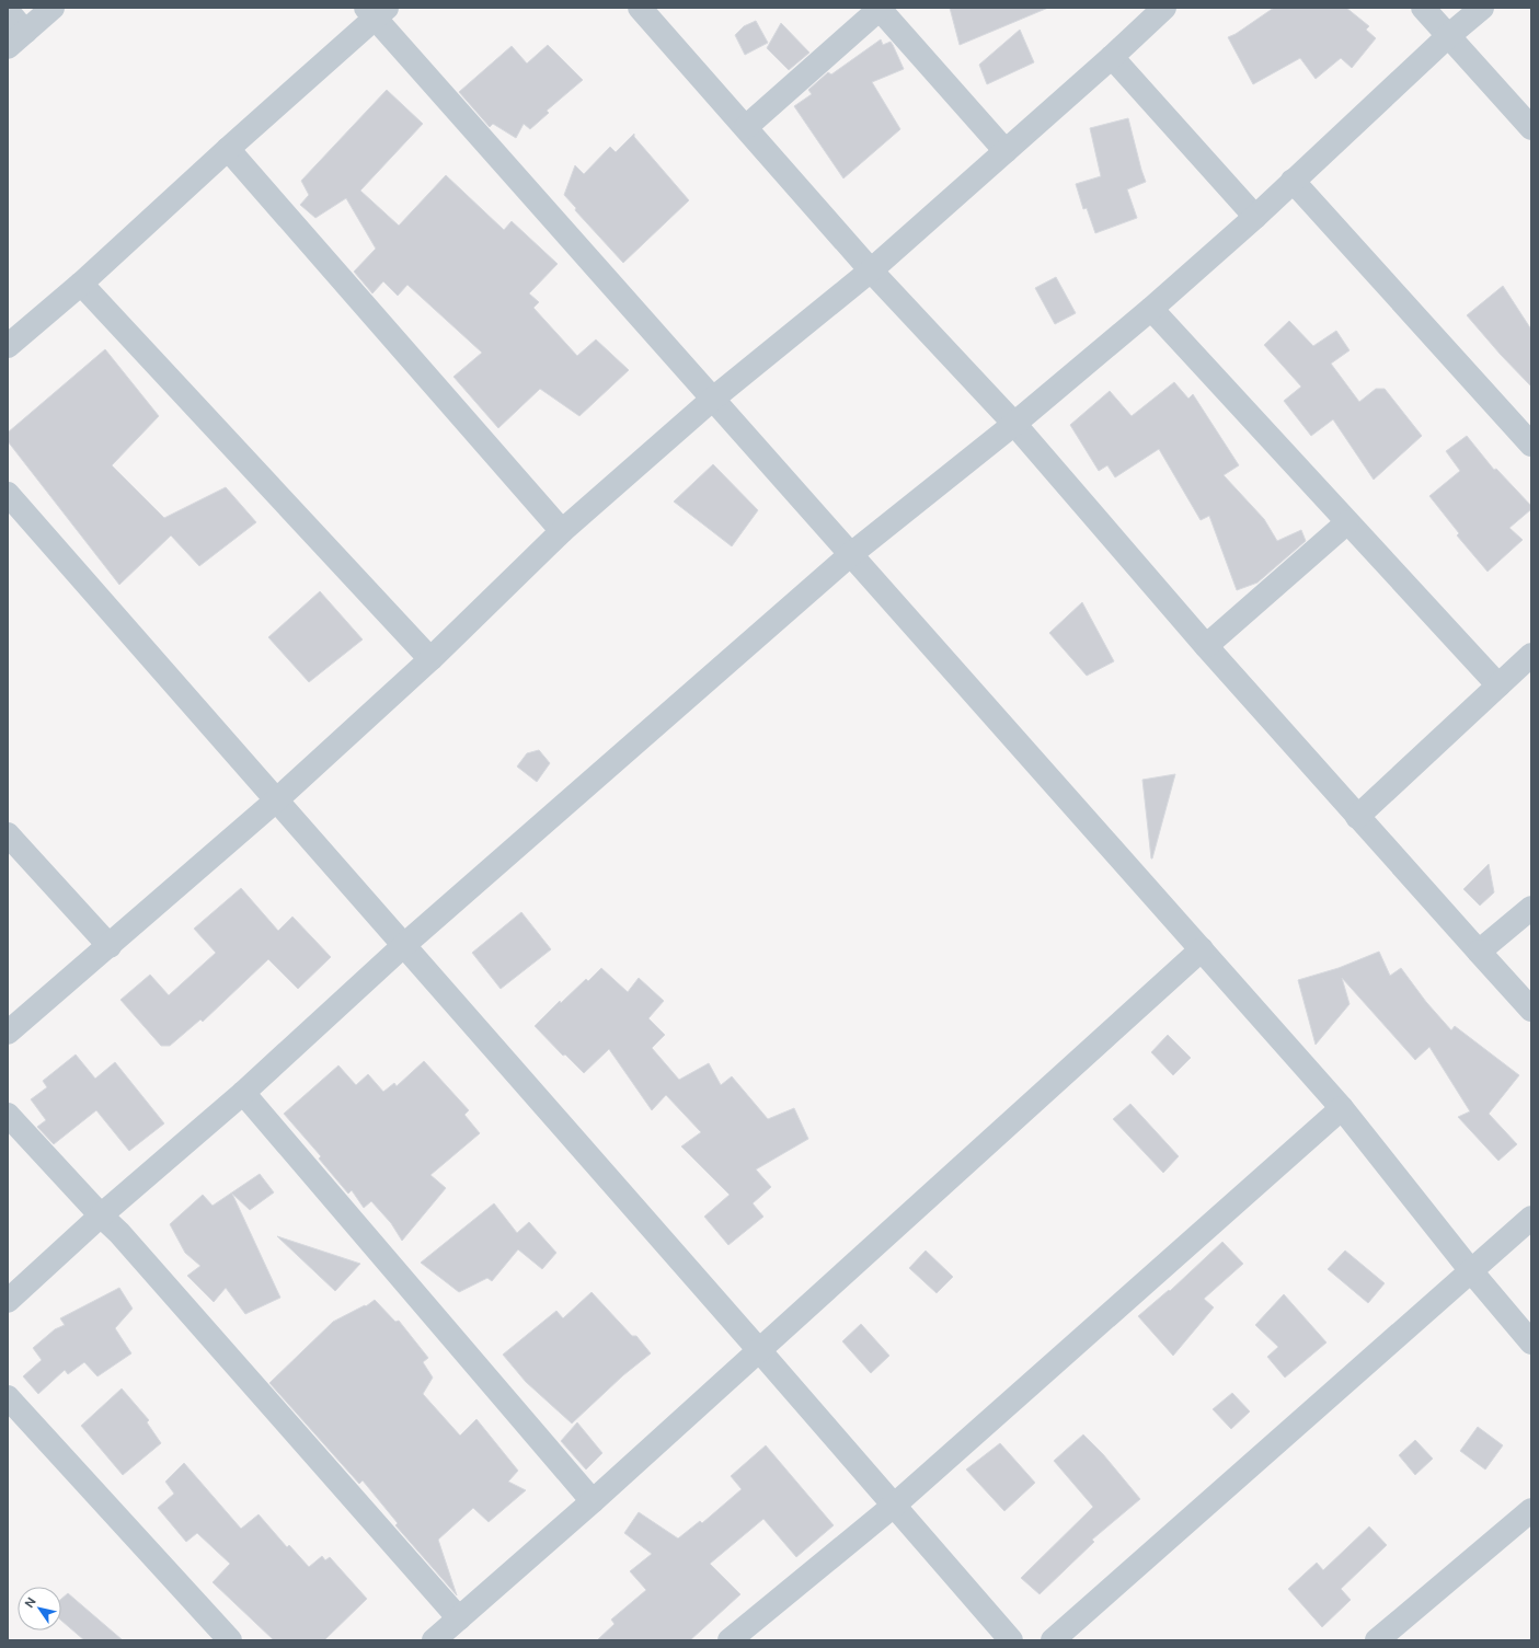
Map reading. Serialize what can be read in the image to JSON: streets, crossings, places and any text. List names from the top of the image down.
{
  "north": "top left"
}
